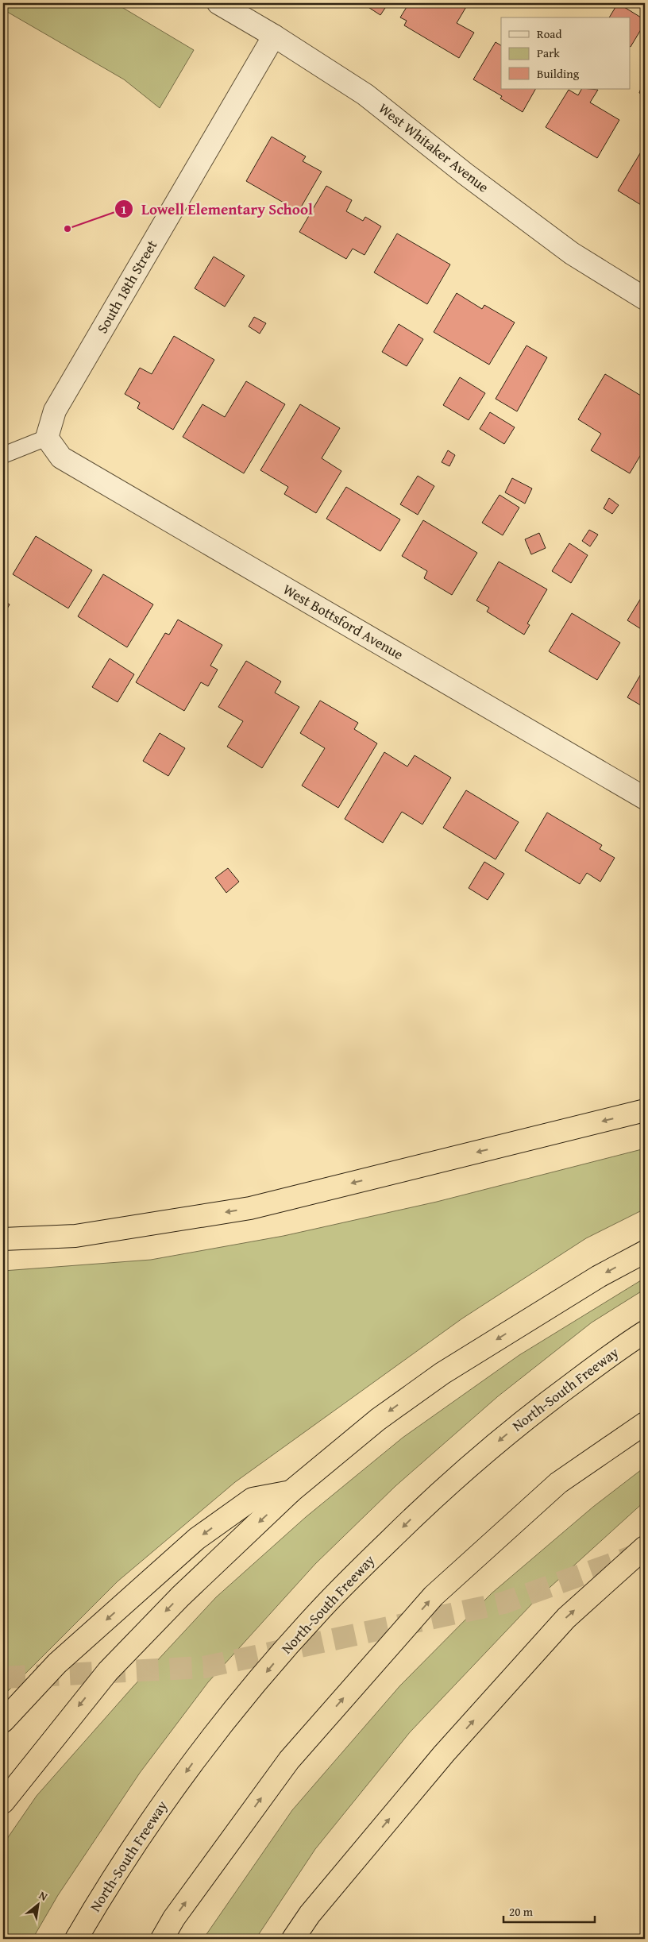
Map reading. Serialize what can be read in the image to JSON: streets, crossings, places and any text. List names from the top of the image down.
{
  "streets": {
    "highway": ["North-South Freeway"],
    "street": ["West Whitaker Avenue", "South 18th Street", "West Bottsford Avenue"]
  },
  "crossings": [
    ["West Whitaker Avenue", "South 18th Street"],
    ["South 18th Street", "West Bottsford Avenue"]
  ],
  "places": ["Lowell Elementary School"],
  "legend": ["Road", "Park", "Building"],
  "scale_bar": "20 m",
  "north": "top right"
}
